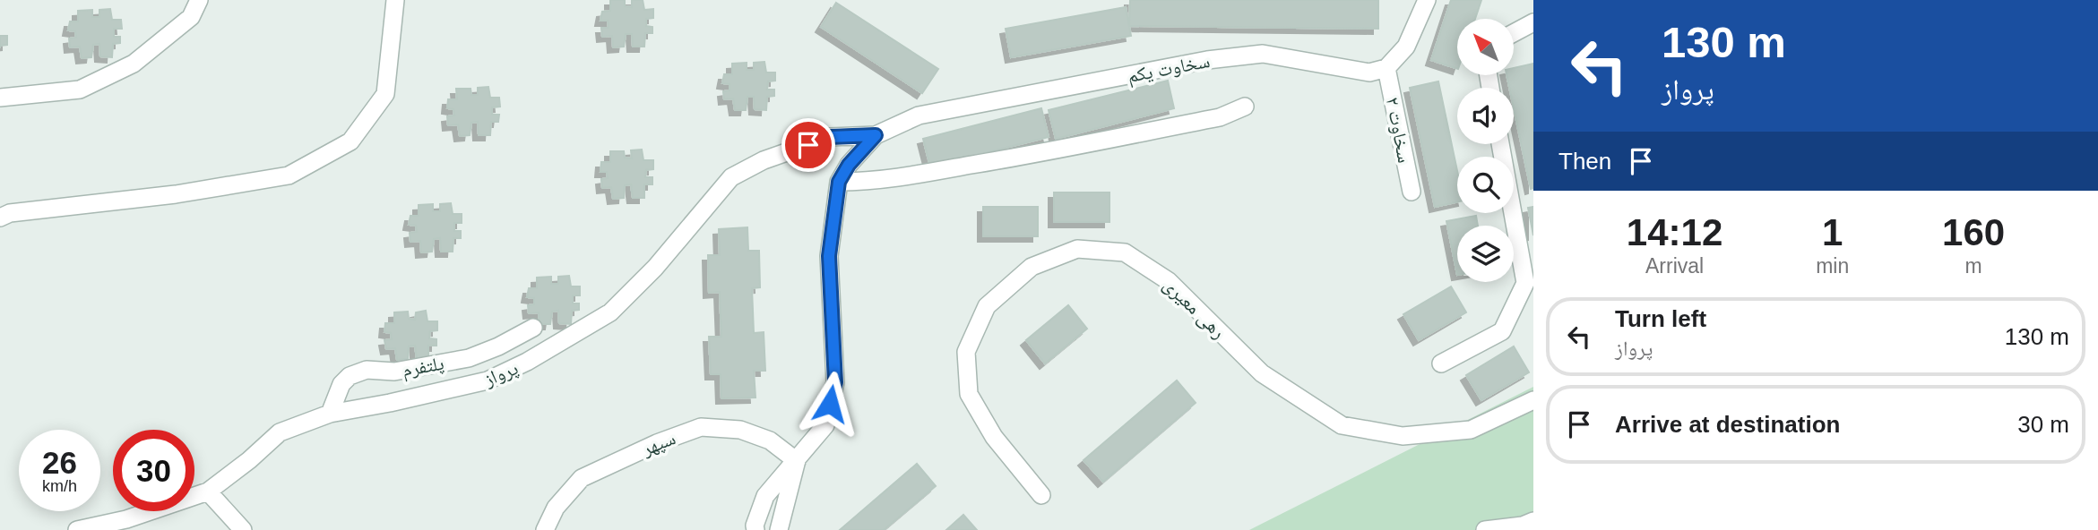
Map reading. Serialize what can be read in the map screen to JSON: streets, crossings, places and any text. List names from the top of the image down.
{
  "streets": {
    "street": [
      "سخاوت یکم",
      "سخاوت ۲",
      "رهی معیری",
      "پلتفرم",
      "پرواز",
      "سپهر"
    ]
  },
  "crossings": [
    ["سخاوت یکم", "سخاوت ۲"],
    ["سخاوت یکم", "پرواز"],
    ["پلتفرم", "پرواز"]
  ],
  "north": "top left",
  "page": {
    "turn": ["130 m", "پرواز"],
    "then": "Then",
    "eta": [
      "14:12",
      "Arrival",
      "1",
      "min",
      "160",
      "m"
    ],
    "list": [
      {
        "name": "Turn left",
        "note": "پرواز",
        "value": "130 m"
      },
      {
        "name": "Arrive at destination",
        "value": "30 m"
      }
    ],
    "speed": "26 km/h",
    "limit": "30"
  }
}
